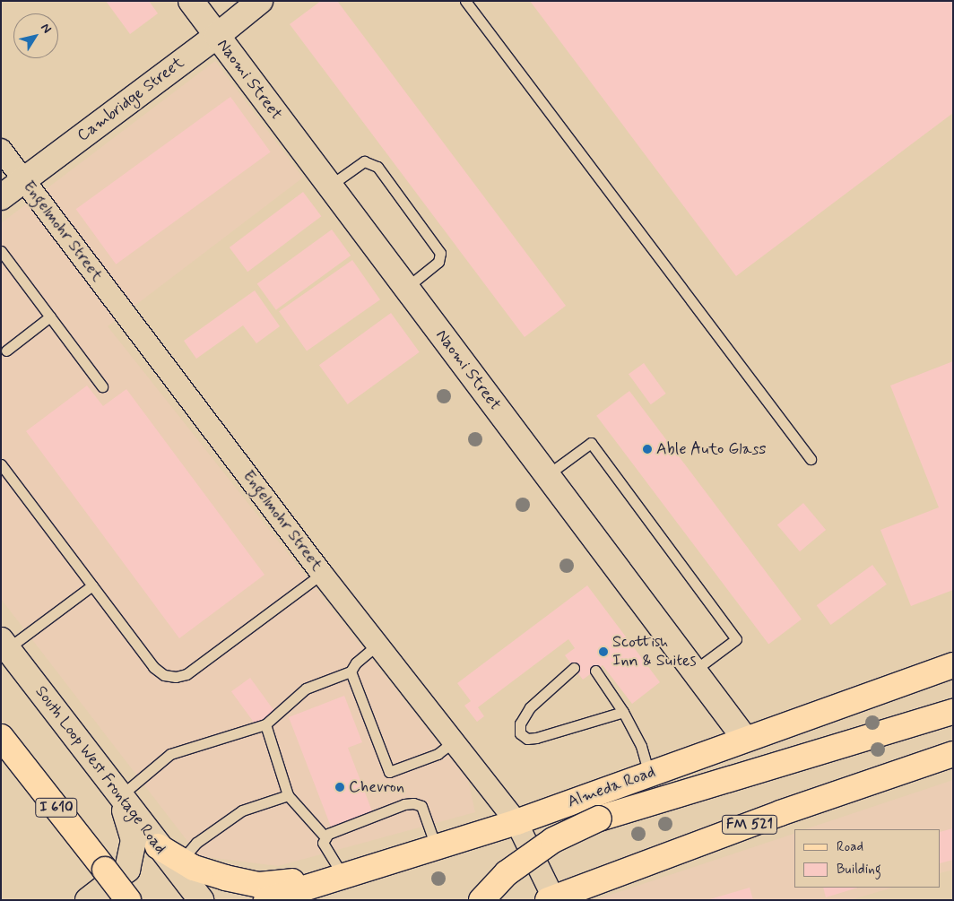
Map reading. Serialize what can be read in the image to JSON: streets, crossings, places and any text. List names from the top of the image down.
{
  "streets": {
    "main road": ["Almeda Road", "I 610", "FM 521"],
    "street": [
      "Naomi Street",
      "Cambridge Street",
      "Engelmohr Street",
      "South Loop West Frontage Road"
    ]
  },
  "crossings": [
    ["Naomi Street", "Cambridge Street"],
    ["Naomi Street", "Almeda Road"],
    ["Cambridge Street", "Engelmohr Street"],
    ["Engelmohr Street", "Almeda Road"],
    ["Engelmohr Street", "FM 521"]
  ],
  "places": ["Able Auto Glass", "Scottish Inn & Suites", "Chevron"],
  "legend": ["Road", "Building"],
  "north": "top right"
}
